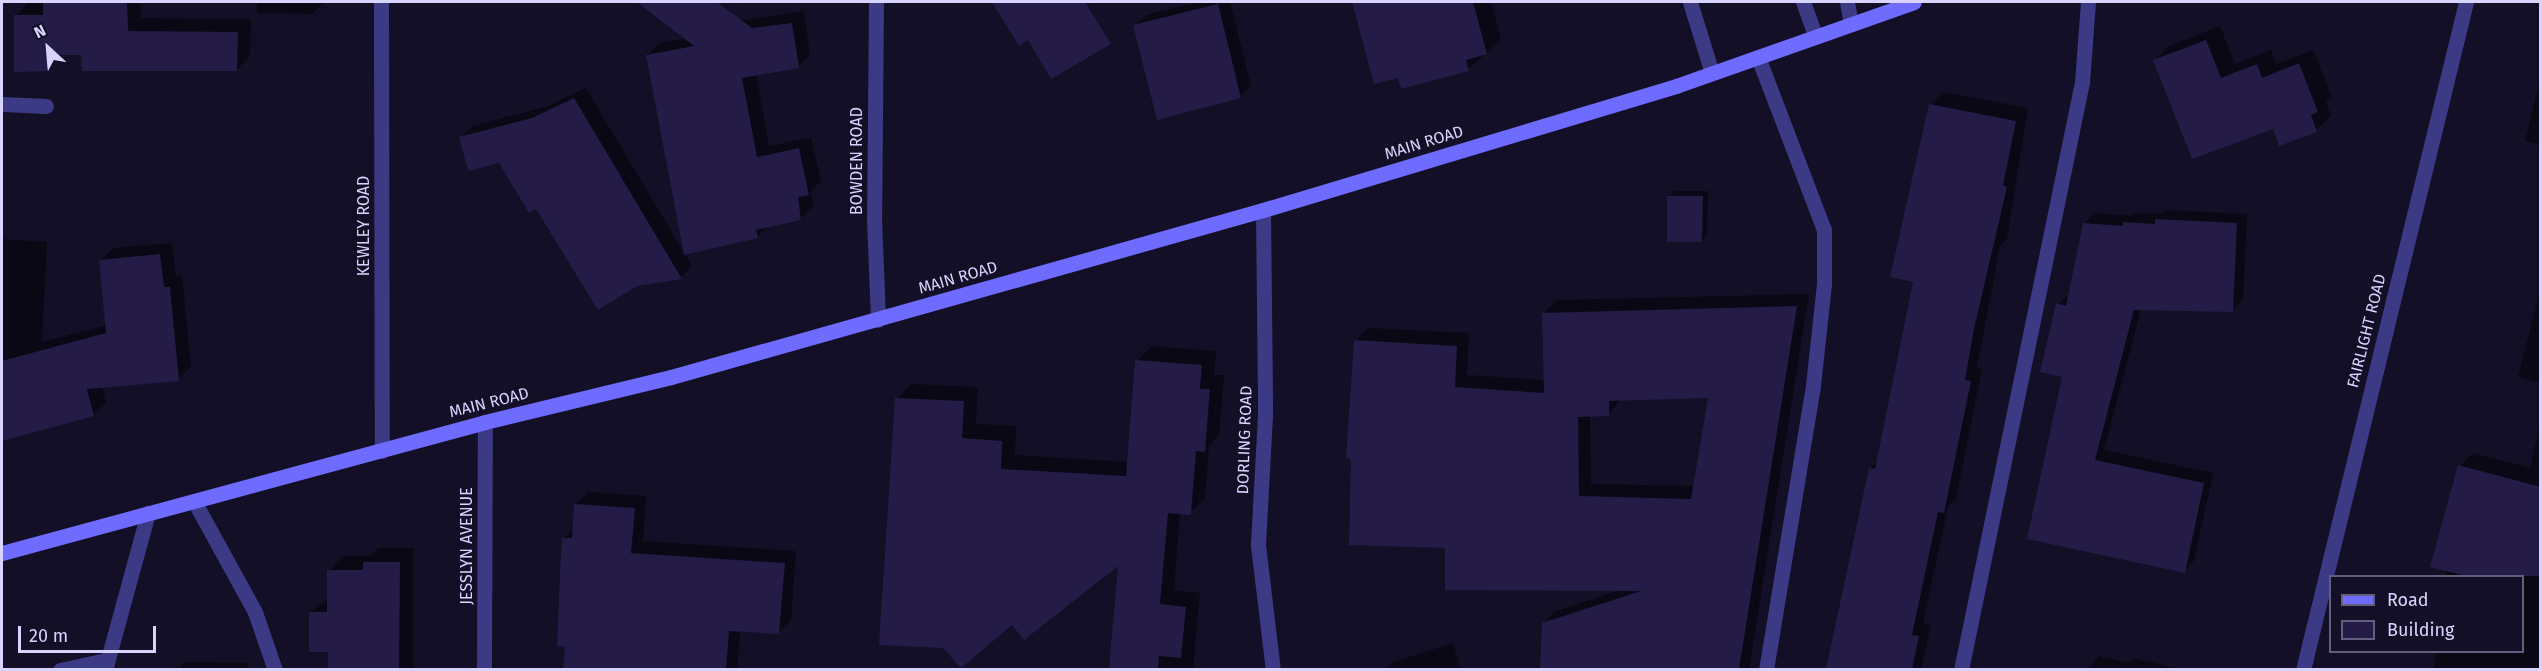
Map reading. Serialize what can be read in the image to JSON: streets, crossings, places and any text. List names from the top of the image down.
{
  "streets": {
    "main road": ["MAIN ROAD"],
    "street": [
      "BOWDEN ROAD",
      "KEWLEY ROAD",
      "FAIRLIGHT ROAD",
      "DORLING ROAD",
      "JESSLYN AVENUE"
    ]
  },
  "crossings": [
    ["MAIN ROAD", "BOWDEN ROAD"],
    ["MAIN ROAD", "KEWLEY ROAD"],
    ["MAIN ROAD", "DORLING ROAD"],
    ["MAIN ROAD", "JESSLYN AVENUE"]
  ],
  "legend": ["Road", "Building"],
  "scale_bar": "20 m",
  "north": "top left"
}
